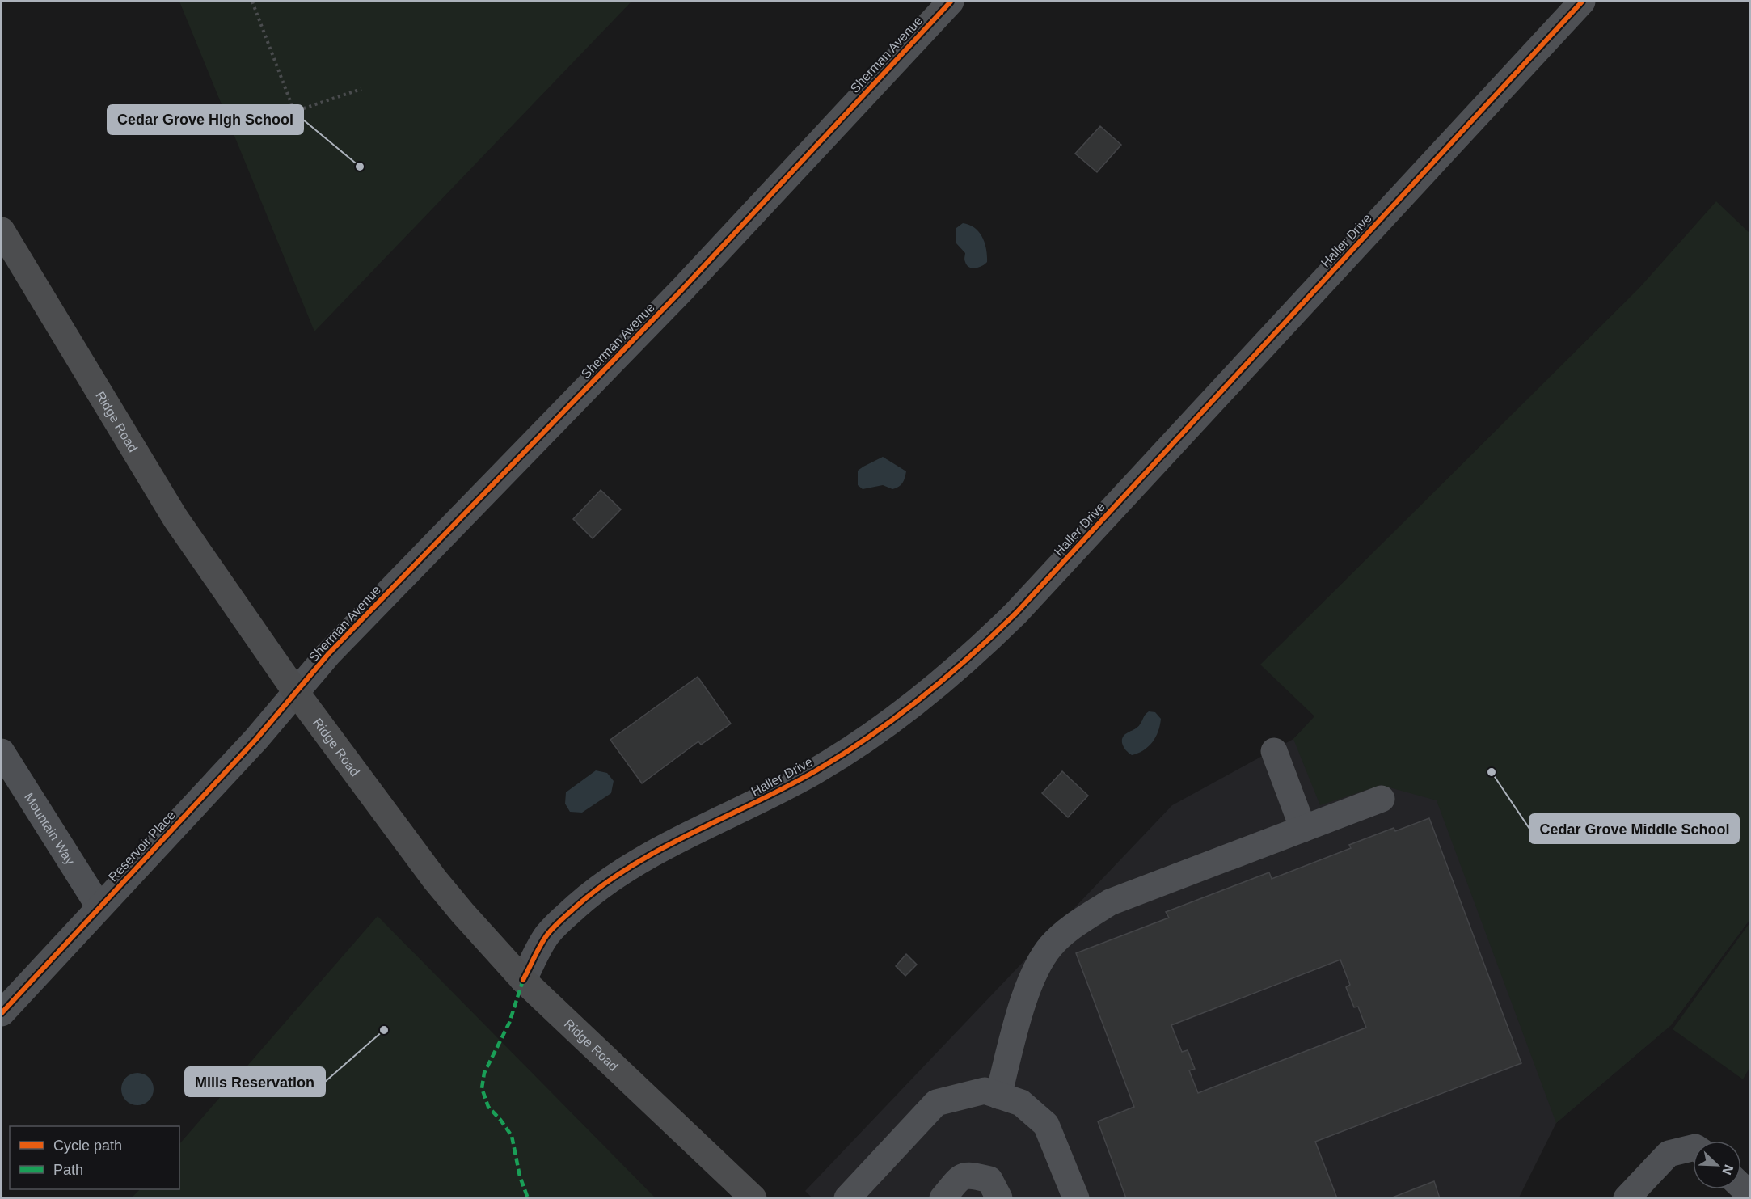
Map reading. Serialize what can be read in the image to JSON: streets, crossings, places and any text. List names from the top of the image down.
{
  "streets": {
    "main road": ["Ridge Road"],
    "street": [
      "Sherman Avenue",
      "Haller Drive",
      "Mountain Way",
      "Reservoir Place"
    ]
  },
  "crossings": [
    ["Sherman Avenue", "Ridge Road"],
    ["Sherman Avenue", "Reservoir Place"],
    ["Haller Drive", "Ridge Road"],
    ["Ridge Road", "Reservoir Place"],
    ["Mountain Way", "Reservoir Place"]
  ],
  "places": ["Cedar Grove High School", "Cedar Grove Middle School", "Mills Reservation"],
  "legend": ["Cycle path", "Path"],
  "north": "bottom right"
}
